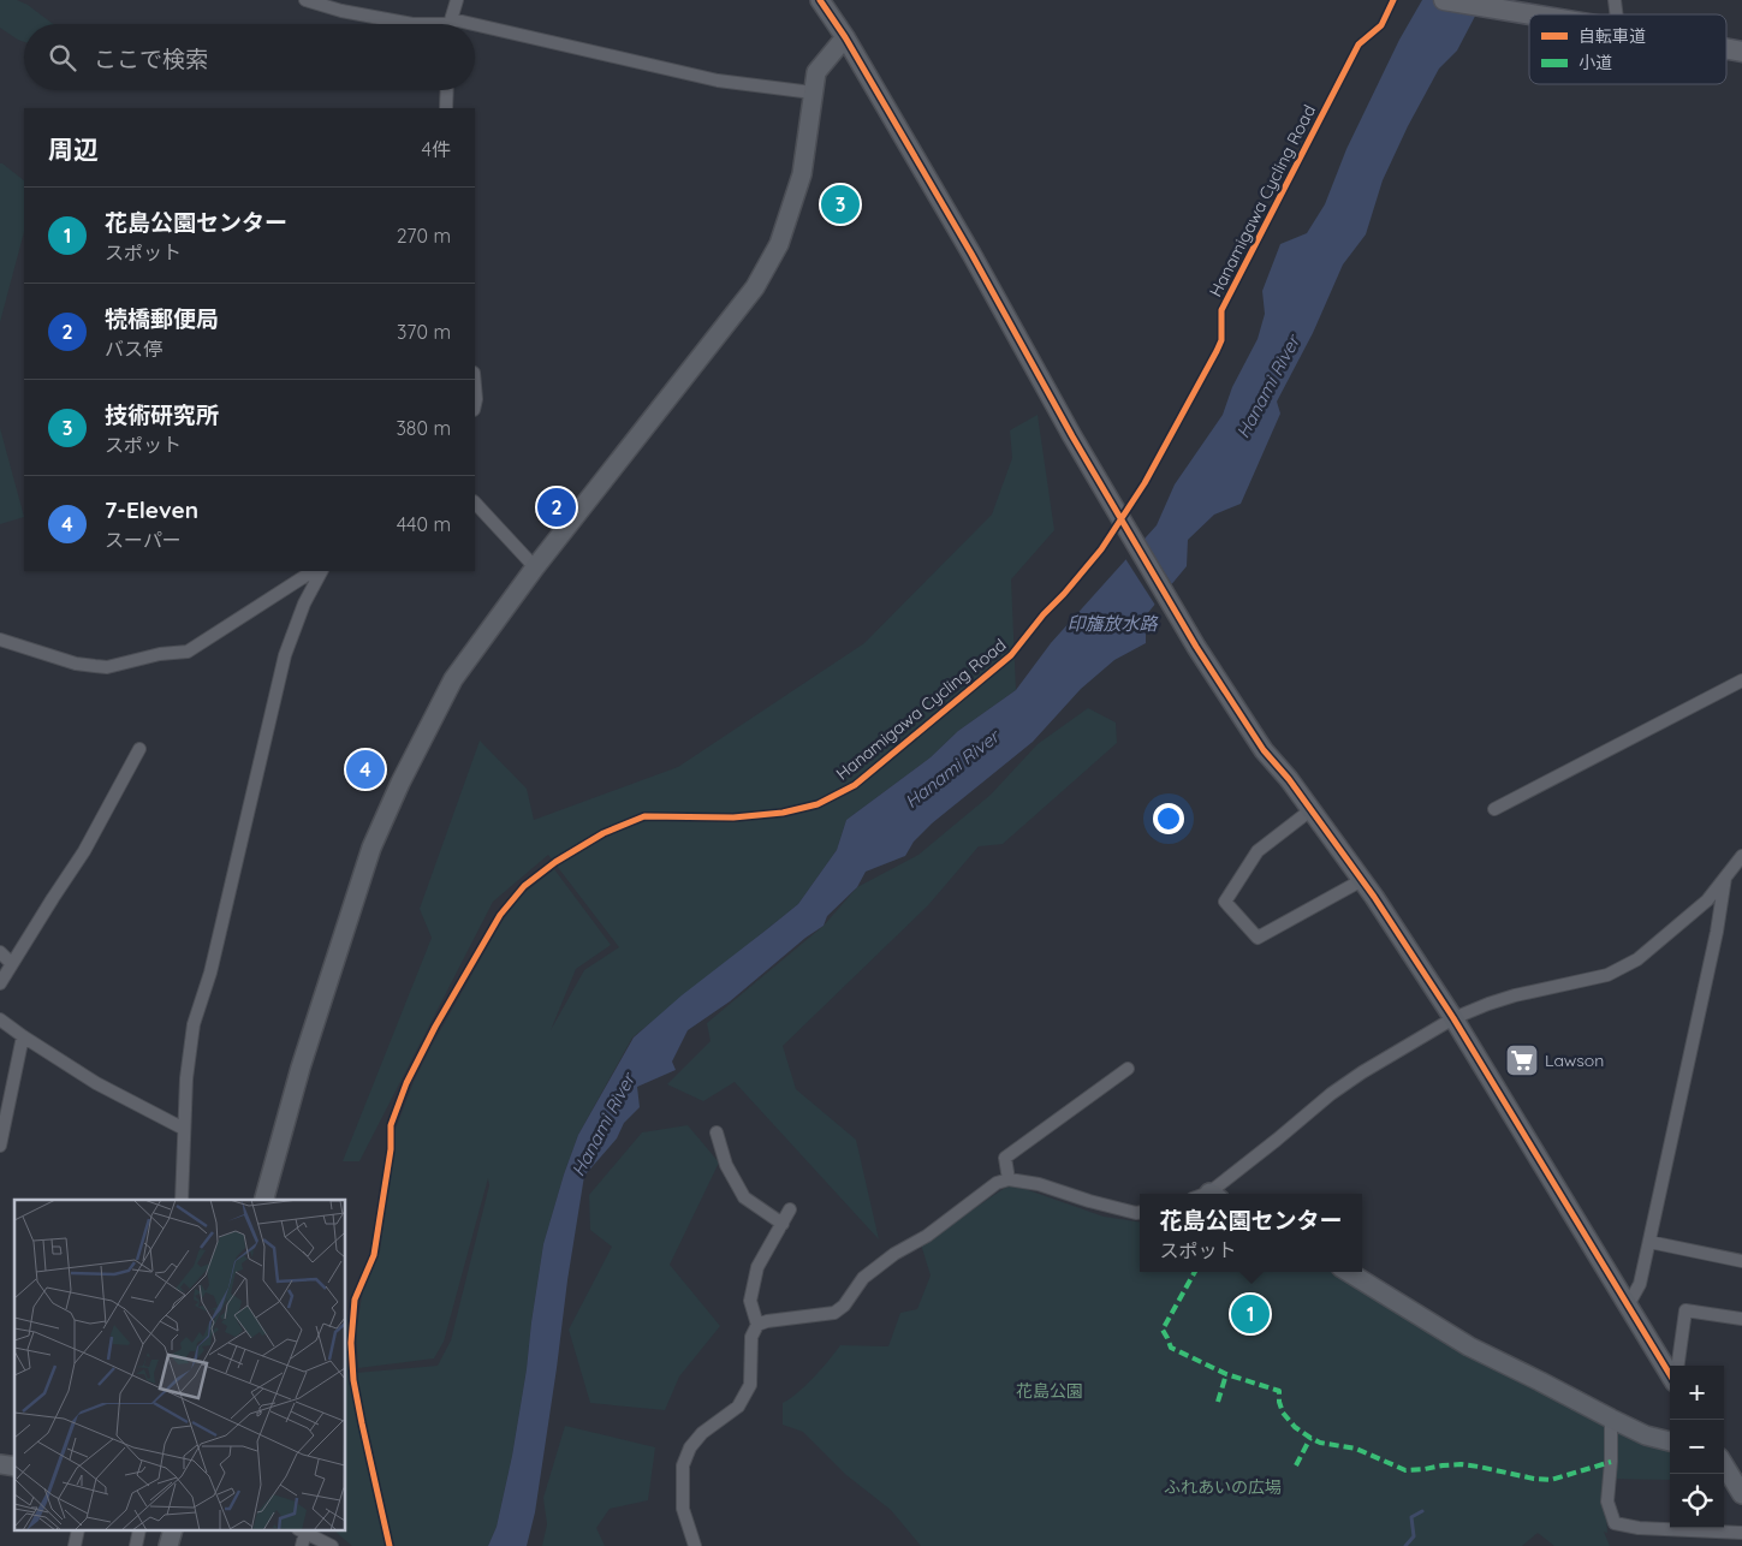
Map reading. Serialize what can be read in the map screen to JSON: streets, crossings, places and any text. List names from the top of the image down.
{
  "streets": {
    "cycle path": ["Hanamigawa Cycling Road"]
  },
  "water": ["Hanami River", "印旛放水路"],
  "parks": ["花島公園", "ふれあいの広場"],
  "places": {
    "supermarket": ["Lawson"]
  },
  "legend": ["自転車道", "小道"],
  "page": {
    "search": "ここで検索",
    "heading": ["周辺", "4件"],
    "pins": [
      "3",
      "2",
      "4",
      "1"
    ],
    "list": [
      {
        "mark": "1",
        "name": "花島公園センター",
        "note": "スポット",
        "value": "270 m"
      },
      {
        "mark": "2",
        "name": "㸿橋郵便局",
        "note": "バス停",
        "value": "370 m"
      },
      {
        "mark": "3",
        "name": "技術研究所",
        "note": "スポット",
        "value": "380 m"
      },
      {
        "mark": "4",
        "name": "7-Eleven",
        "note": "スーパー",
        "value": "440 m"
      }
    ],
    "popup": ["花島公園センター", "スポット"],
    "map_buttons": ["+", "−"]
  }
}
